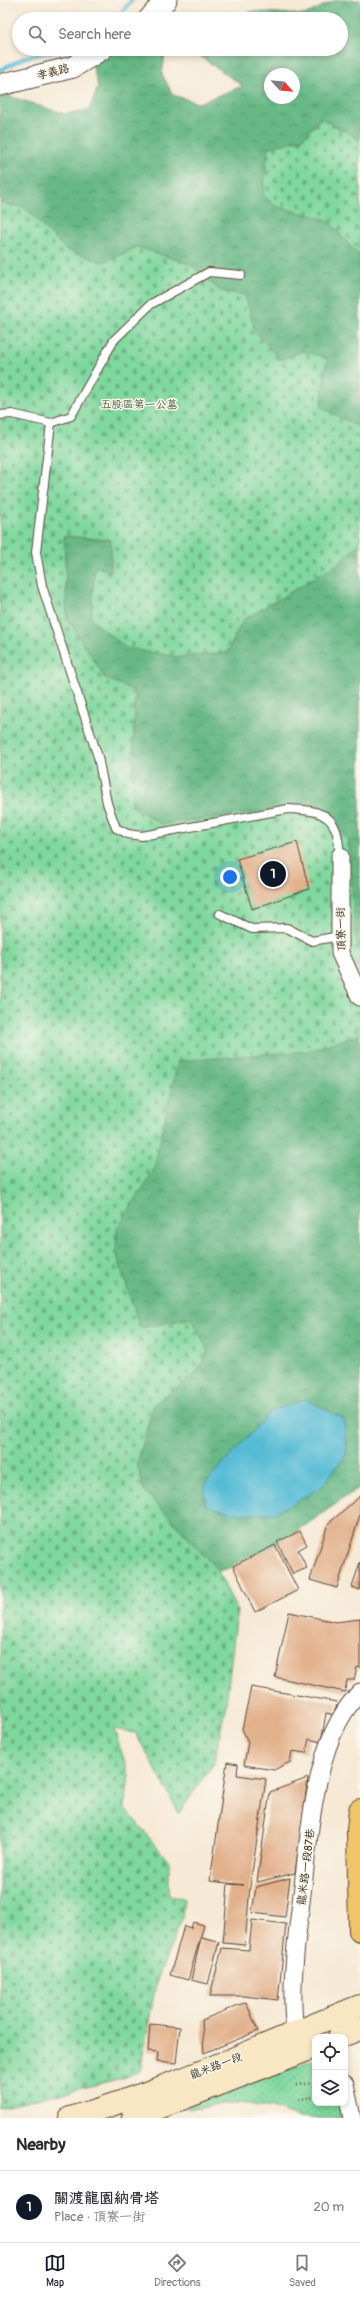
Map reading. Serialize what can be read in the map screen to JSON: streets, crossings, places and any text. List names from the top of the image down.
{
  "streets": {
    "main road": ["龍米路一段"],
    "street": ["孝義路", "頂寮一街", "龍米路一段87巷"]
  },
  "crossings": [
    ["龍米路一段87巷", "龍米路一段"]
  ],
  "parks": ["五股區第一公墓"],
  "north": "bottom right",
  "page": {
    "search": "Search here",
    "pins": "1",
    "heading": "Nearby",
    "list": [
      {
        "mark": "1",
        "name": "關渡龍園納骨塔",
        "note": "Place · 頂寮一街",
        "value": "20 m"
      }
    ],
    "nav": ["Map", "Directions", "Saved"]
  }
}
